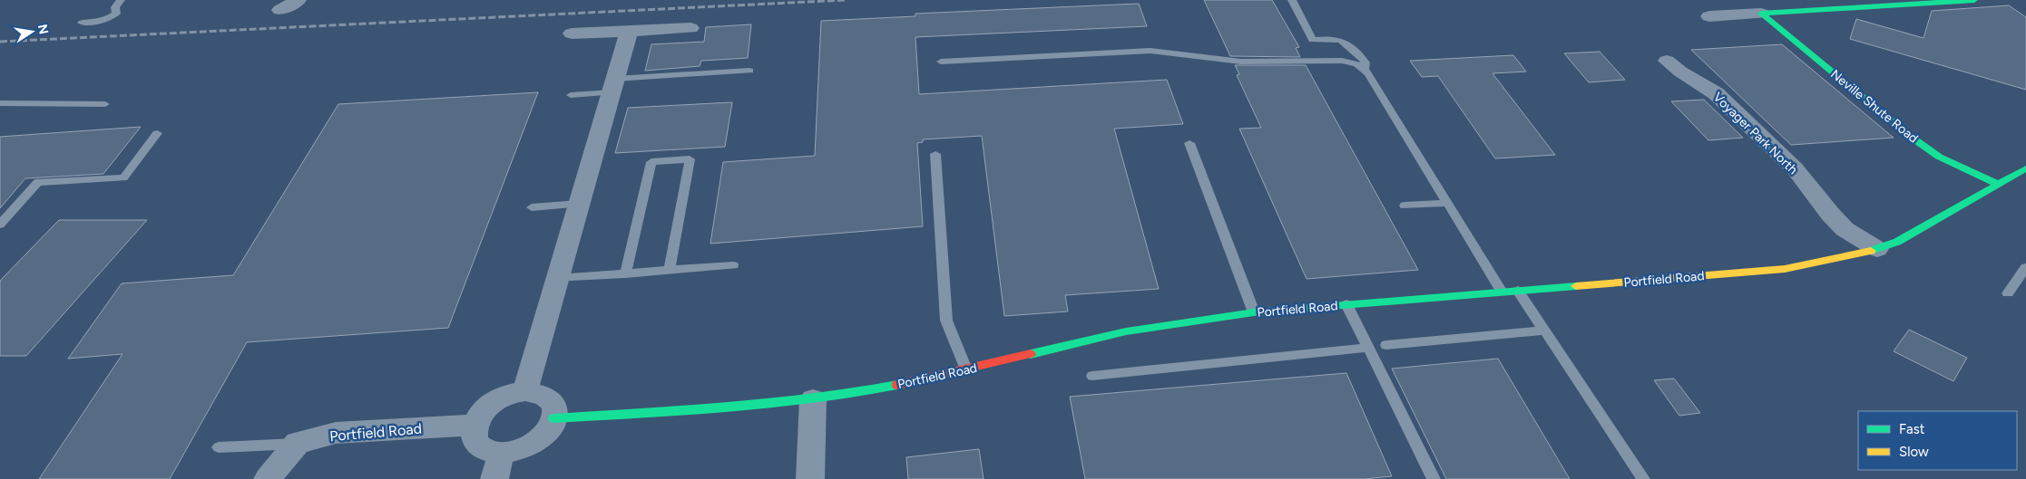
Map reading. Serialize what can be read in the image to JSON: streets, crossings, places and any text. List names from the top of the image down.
{
  "streets": {
    "street": ["Neville Shute Road", "Voyager Park North", "Portfield Road"]
  },
  "crossings": [
    ["Neville Shute Road", "Portfield Road"],
    ["Voyager Park North", "Portfield Road"]
  ],
  "legend": ["Fast", "Slow"],
  "north": "right"
}
